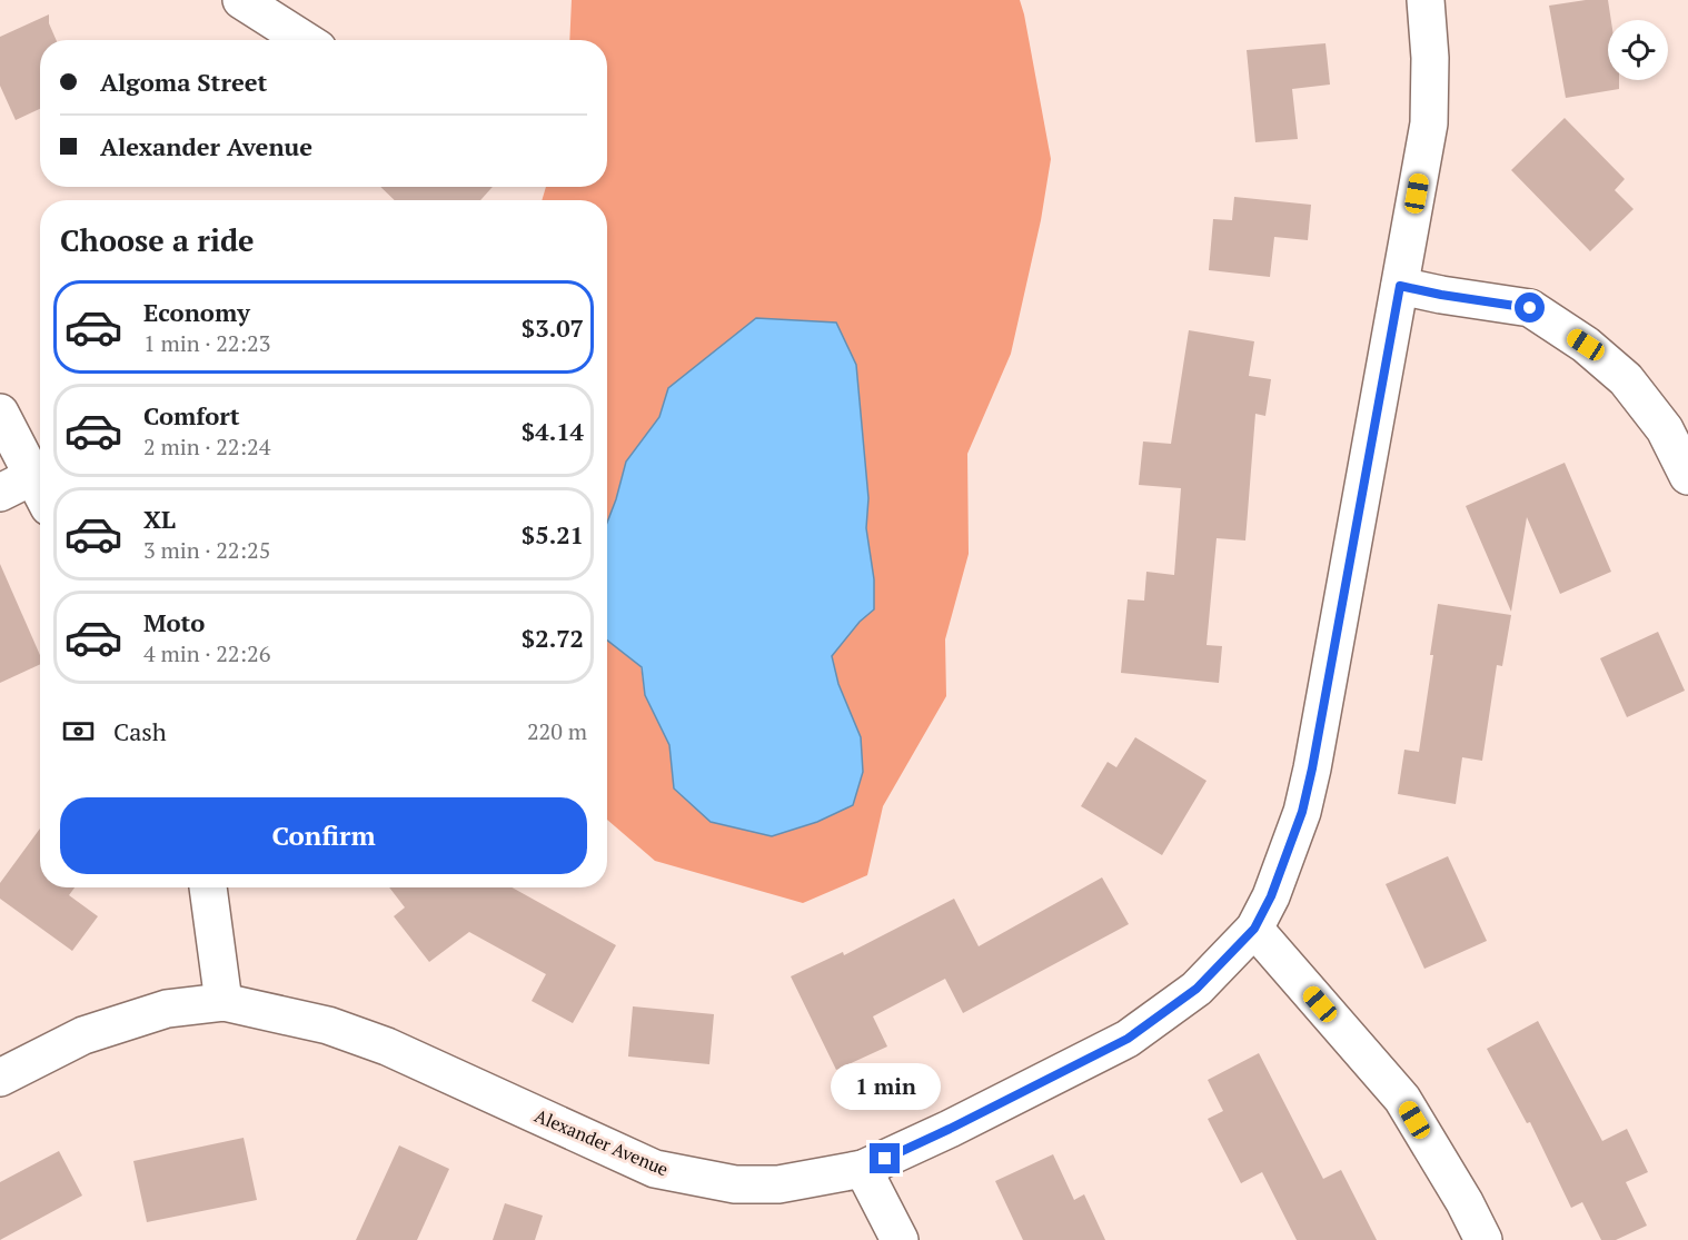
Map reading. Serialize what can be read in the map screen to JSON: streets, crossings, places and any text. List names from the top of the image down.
{
  "streets": {
    "street": ["Alexander Avenue"]
  },
  "page": {
    "banner": ["Algoma Street", "Alexander Avenue"],
    "heading": "Choose a ride",
    "list": [
      {
        "name": "Economy",
        "note": "1 min · 22:23",
        "value": "$3.07"
      },
      {
        "name": "Comfort",
        "note": "2 min · 22:24",
        "value": "$4.14"
      },
      {
        "name": "XL",
        "note": "3 min · 22:25",
        "value": "$5.21"
      },
      {
        "name": "Moto",
        "note": "4 min · 22:26",
        "value": "$2.72"
      }
    ],
    "pay": ["Cash", "220 m"],
    "buttons": "Confirm",
    "bubble": "1 min"
  }
}
